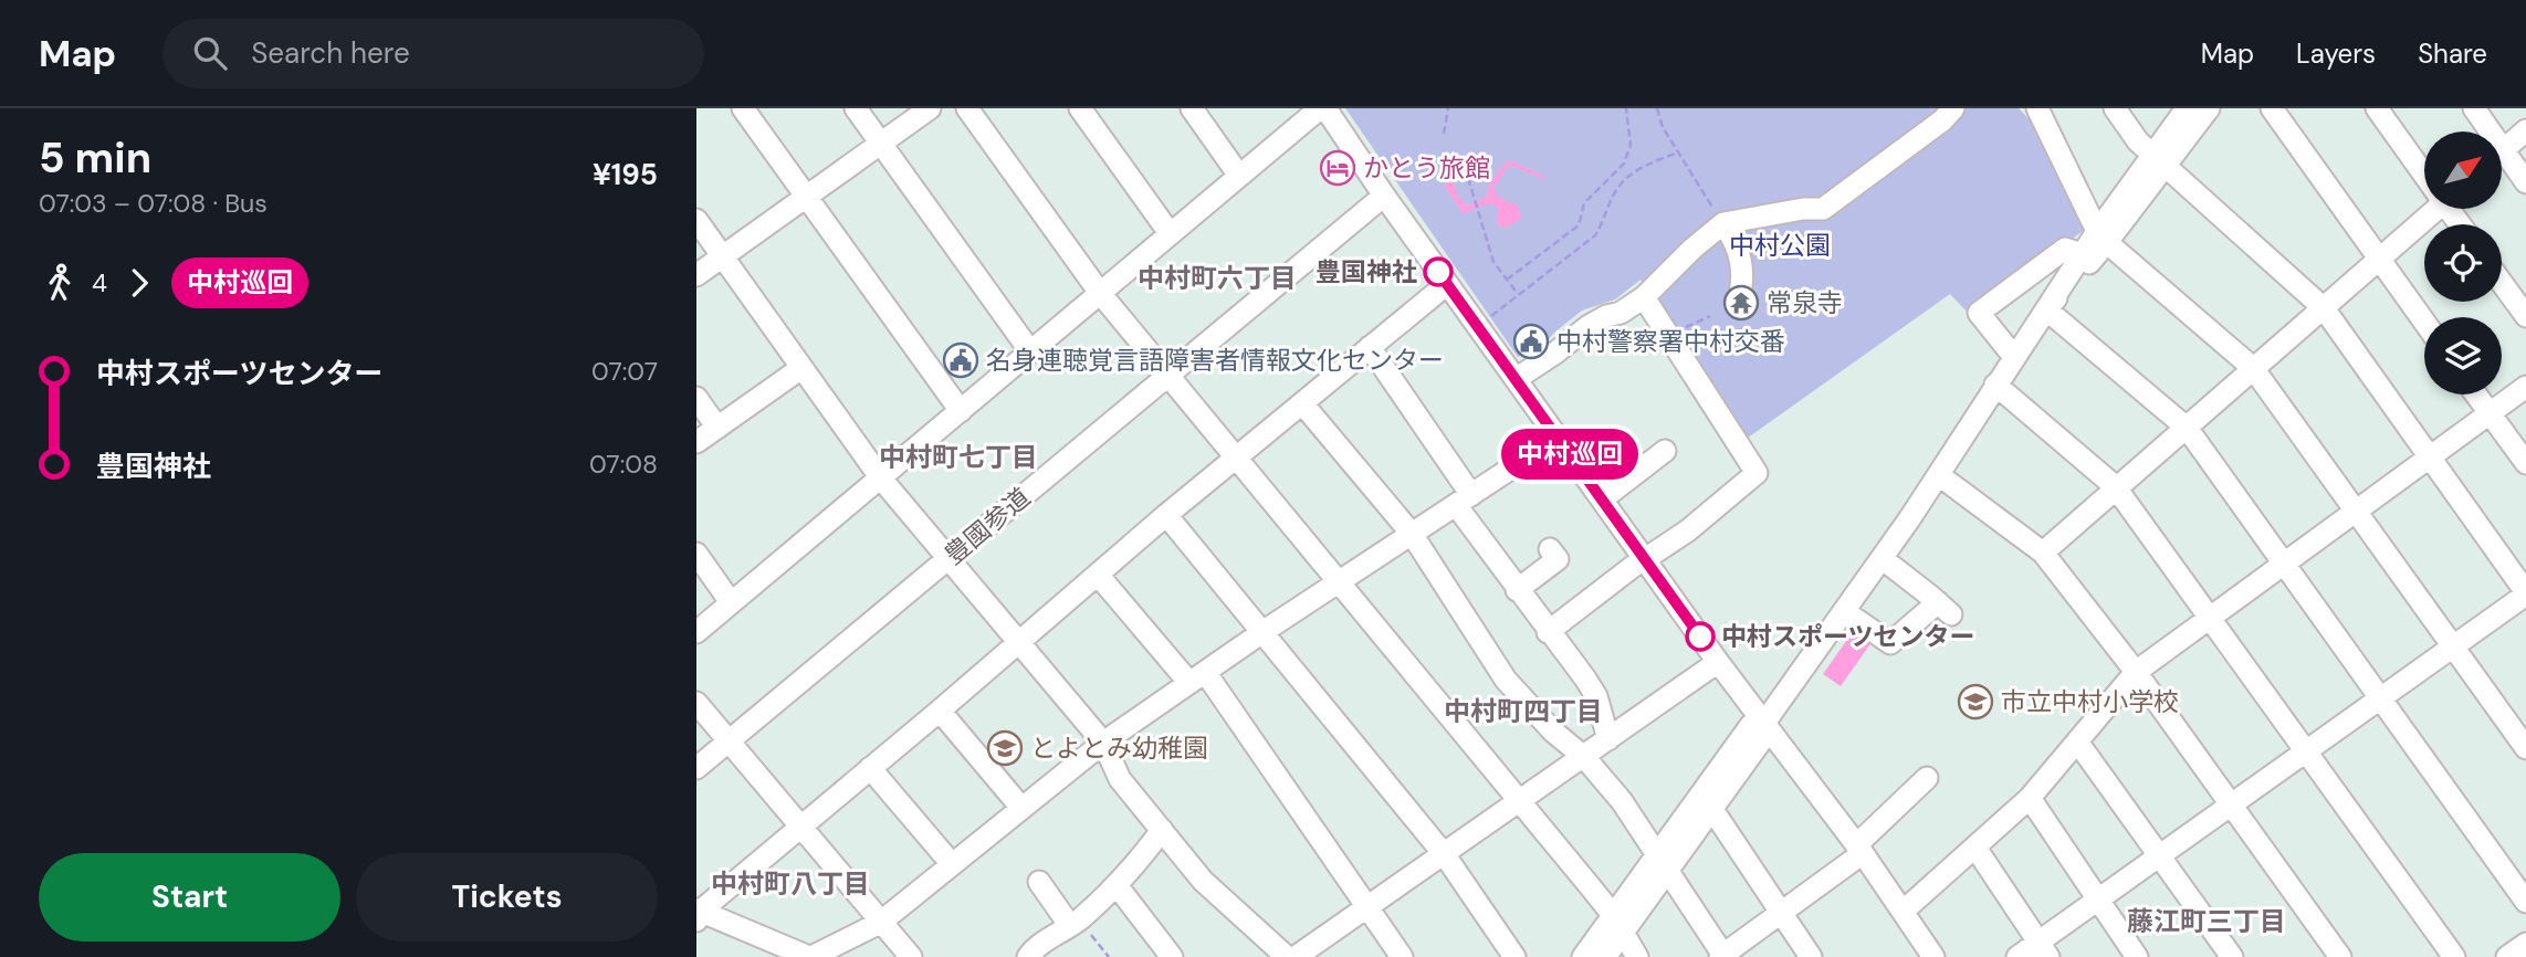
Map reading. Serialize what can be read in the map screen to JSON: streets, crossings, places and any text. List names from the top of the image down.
{
  "streets": {
    "street": ["豊國参道"]
  },
  "districts": [
    "中村町六丁目",
    "中村町七丁目",
    "中村町四丁目",
    "中村町八丁目",
    "藤江町三丁目"
  ],
  "parks": ["中村公園"],
  "places": {
    "hotel": ["かとう旅館"],
    "other": ["豊国神社", "中村スポーツセンター"],
    "temple": ["常泉寺"],
    "public building": ["中村警察署中村交番", "名身連聴覚言語障害者情報文化センター"],
    "school or university": ["市立中村小学校", "とよとみ幼稚園"]
  },
  "lines": ["bus line 中村巡回"],
  "north": "top right",
  "page": {
    "header": "Map",
    "search": "Search here",
    "nav": ["Map", "Layers", "Share"],
    "heading": ["5 min", "07:03 – 07:08 · Bus", "¥195"],
    "on_map": "中村巡回",
    "legs": ["4", "中村巡回"],
    "list": [
      {
        "name": "中村スポーツセンター",
        "value": "07:07"
      },
      {
        "name": "豊国神社",
        "value": "07:08"
      }
    ],
    "buttons": ["Start", "Tickets"]
  }
}
